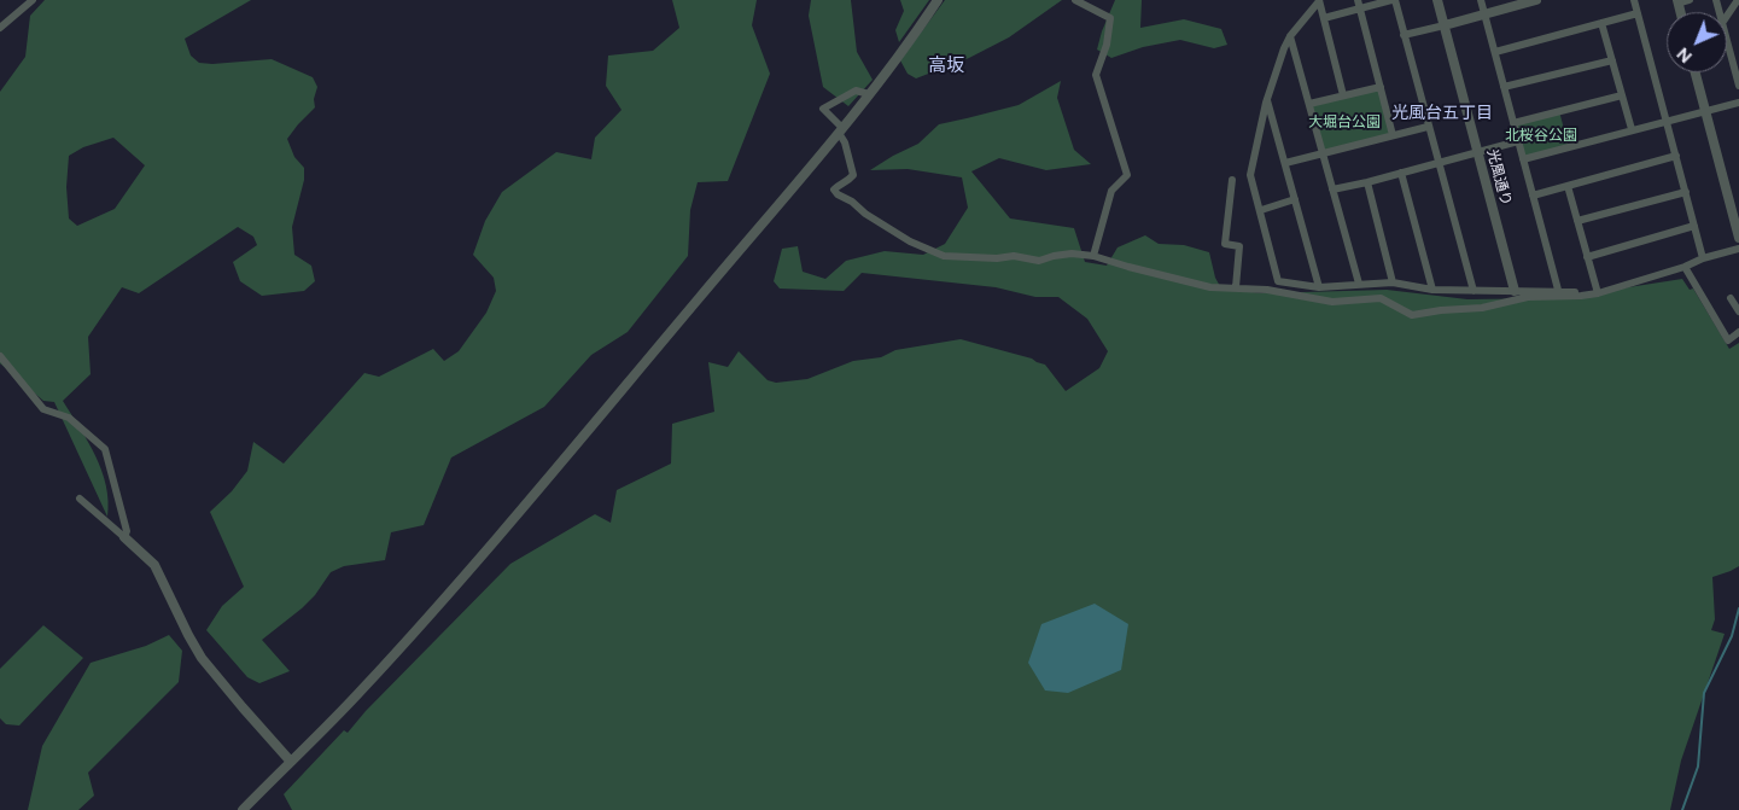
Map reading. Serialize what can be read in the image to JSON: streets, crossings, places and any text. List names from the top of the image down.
{
  "streets": {
    "street": ["光風通り"]
  },
  "districts": ["高坂", "光風台五丁目"],
  "parks": ["大堀台公園", "北桜谷公園"],
  "north": "bottom left"
}
